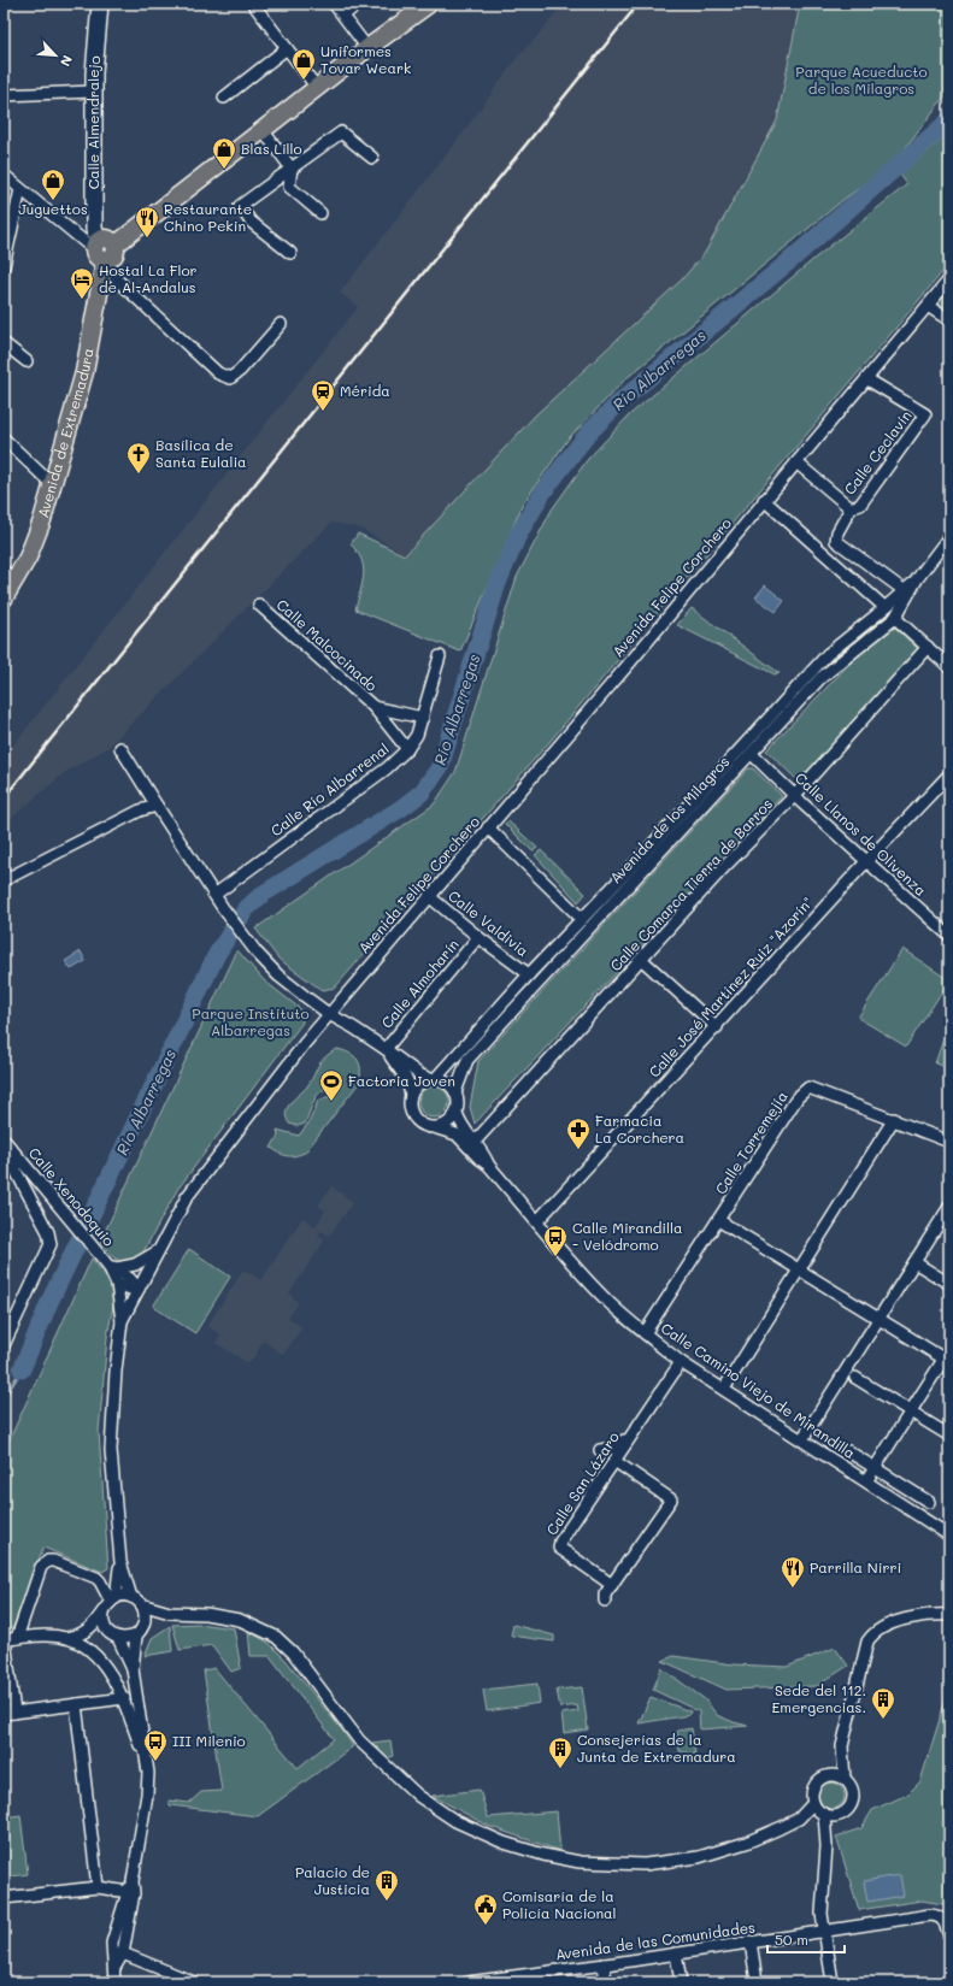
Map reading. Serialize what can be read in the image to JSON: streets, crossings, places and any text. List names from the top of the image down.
{
  "streets": {
    "main road": ["Calle Almendralejo", "Avenida de Extremadura"],
    "street": [
      "Calle Ceclavín",
      "Avenida Felipe Corchero",
      "Calle Malcocinado",
      "Calle Río Albarrenal",
      "Avenida de los Milagros",
      "Calle Llanos de Olivenza",
      "Calle Comarca Tierra de Barros",
      "Calle Valdivia",
      "Calle Almoharín",
      "Calle José Martínez Ruiz \"Azorín\"",
      "Calle Torremejía",
      "Calle Xenodoquio",
      "Calle Camino Viejo de Mirandilla",
      "Calle San Lázaro",
      "Avenida de las Comunidades"
    ]
  },
  "crossings": [
    ["Calle Almendralejo", "Avenida de Extremadura"],
    ["Calle Ceclavín", "Avenida Felipe Corchero"],
    ["Calle Ceclavín", "Avenida de los Milagros"],
    ["Avenida Felipe Corchero", "Calle Valdivia"],
    ["Calle Malcocinado", "Calle Río Albarrenal"],
    ["Avenida de los Milagros", "Calle Llanos de Olivenza"],
    ["Avenida de los Milagros", "Calle Valdivia"],
    ["Avenida de los Milagros", "Calle Camino Viejo de Mirandilla"],
    ["Calle Llanos de Olivenza", "Calle Comarca Tierra de Barros"],
    ["Calle Llanos de Olivenza", "Calle José Martínez Ruiz \"Azorín\""],
    ["Calle Comarca Tierra de Barros", "Calle Camino Viejo de Mirandilla"],
    ["Calle Valdivia", "Calle Almoharín"],
    ["Calle José Martínez Ruiz \"Azorín\"", "Calle Camino Viejo de Mirandilla"],
    ["Calle Torremejía", "Calle Camino Viejo de Mirandilla"],
    ["Calle Camino Viejo de Mirandilla", "Calle San Lázaro"]
  ],
  "water": ["Río Albarregas"],
  "parks": ["Parque Acueducto de los Milagros", "Parque Instituto Albarregas"],
  "places": {
    "shop": ["Uniformes Tovar Weark", "Blas Lillo", "Juguettos"],
    "restaurant": ["Restaurante Chino Pekin", "Parrilla Nirri"],
    "hotel": ["Hostal La Flor de Al-Andalus"],
    "station": ["Mérida"],
    "church": ["Basílica de Santa Eulalia"],
    "sports": ["Factoria Joven"],
    "pharmacy": ["Farmacia La Corchera"],
    "bus stop": ["Calle Mirandilla - Velódromo", "III Milenio"],
    "building": ["Sede del 112. Emergencias.", "Consejerías de la Junta de Extremadura", "Palacio de Justicia"],
    "public building": ["Comisaría de la Policía Nacional"]
  },
  "scale_bar": "50 m",
  "north": "bottom right"
}
